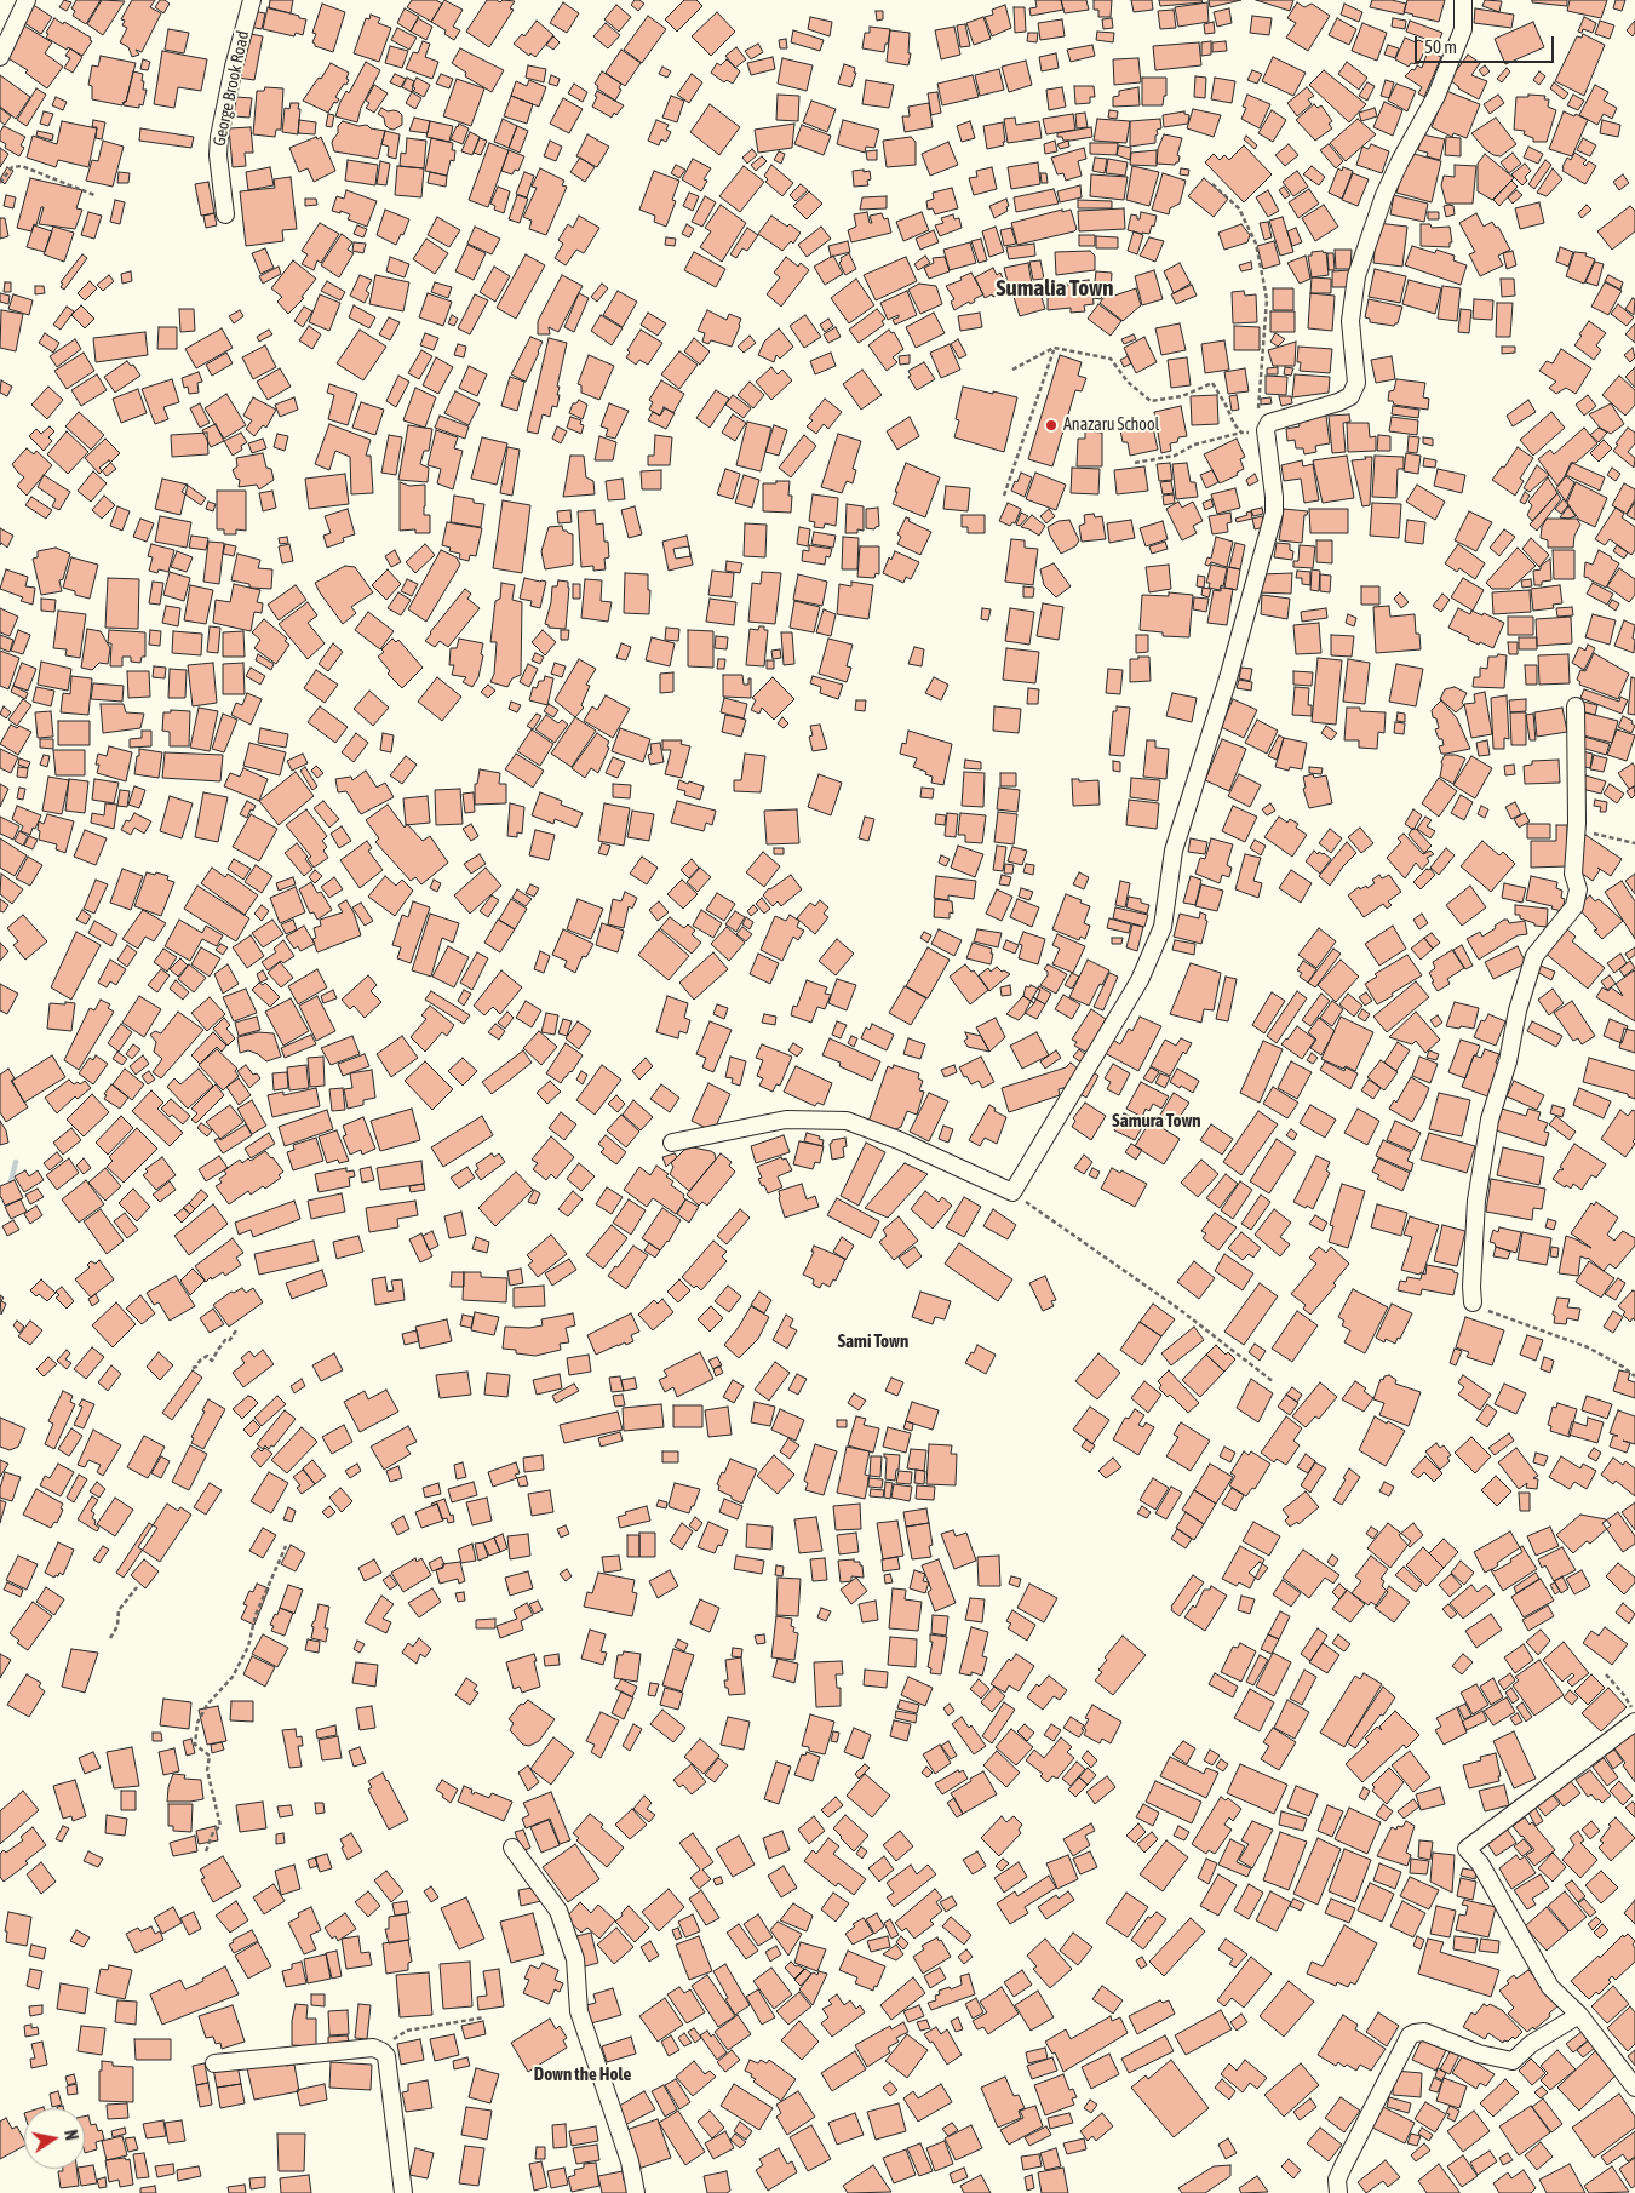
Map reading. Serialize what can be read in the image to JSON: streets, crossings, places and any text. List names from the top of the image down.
{
  "streets": {
    "street": ["George Brook Road"]
  },
  "districts": [
    "Sumalia Town",
    "Samura Town",
    "Sami Town",
    "Down the Hole"
  ],
  "places": ["Anazaru School"],
  "scale_bar": "50 m",
  "north": "right"
}
